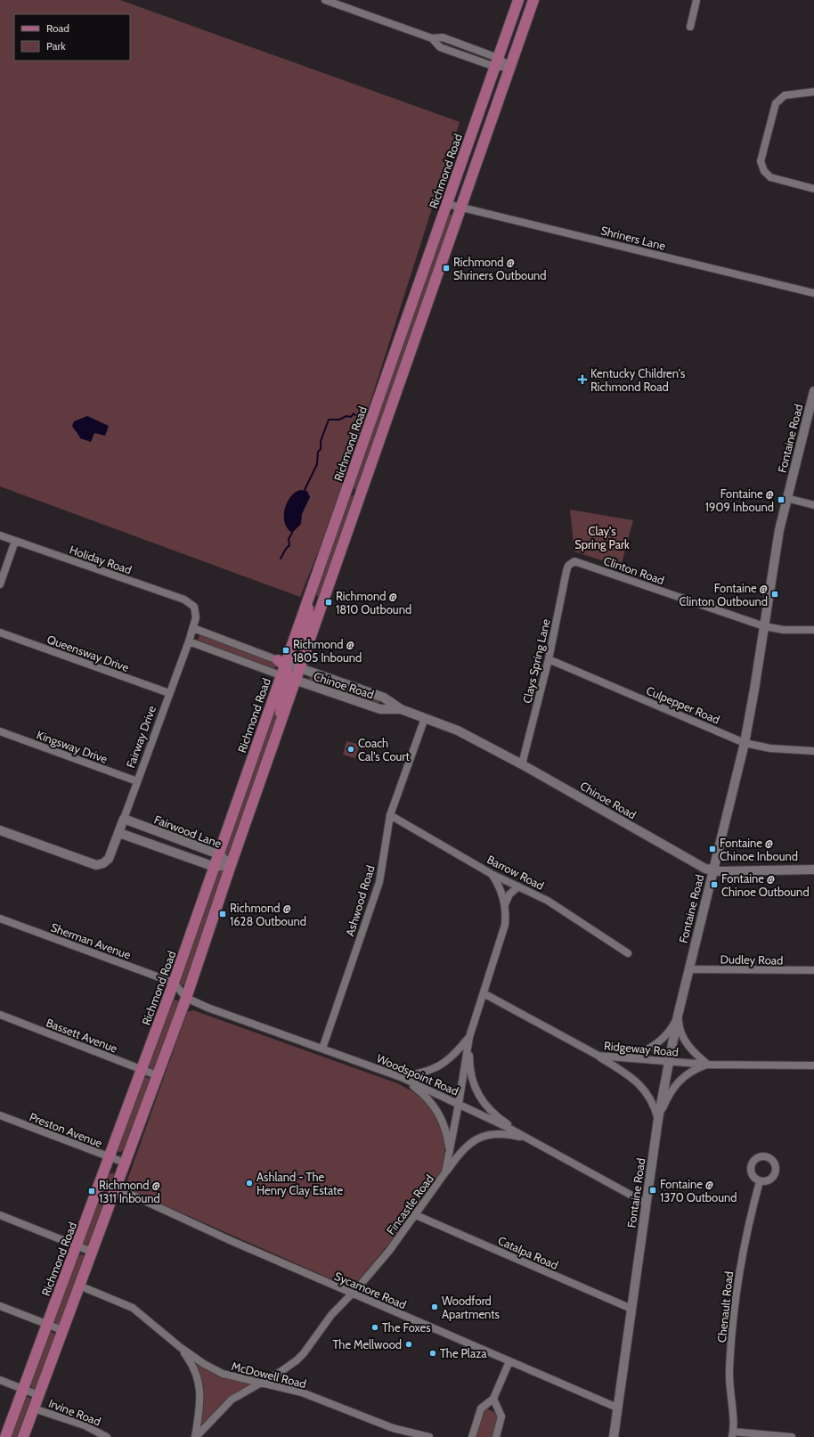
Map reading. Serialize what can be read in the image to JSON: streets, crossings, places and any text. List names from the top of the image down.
{
  "streets": {
    "main road": ["Richmond Road"],
    "street": [
      "Shriners Lane",
      "Fontaine Road",
      "Holiday Road",
      "Clinton Road",
      "Queensway Drive",
      "Clays Spring Lane",
      "Chinoe Road",
      "Culpepper Road",
      "Fairway Drive",
      "Kingsway Drive",
      "Fairwood Lane",
      "Barrow Road",
      "Ashwood Road",
      "Sherman Avenue",
      "Dudley Road",
      "Bassett Avenue",
      "Ridgeway Road",
      "Woodspoint Road",
      "Preston Avenue",
      "Fincastle Road",
      "Catalpa Road",
      "Sycamore Road",
      "Chenault Road",
      "McDowell Road",
      "Irvine Road"
    ]
  },
  "crossings": [
    ["Richmond Road", "Shriners Lane"],
    ["Richmond Road", "Chinoe Road"],
    ["Richmond Road", "Fairwood Lane"],
    ["Richmond Road", "Sherman Avenue"],
    ["Richmond Road", "Bassett Avenue"],
    ["Richmond Road", "Woodspoint Road"],
    ["Richmond Road", "Preston Avenue"],
    ["Fontaine Road", "Clinton Road"],
    ["Fontaine Road", "Chinoe Road"],
    ["Fontaine Road", "Culpepper Road"],
    ["Fontaine Road", "Dudley Road"],
    ["Fontaine Road", "Ridgeway Road"],
    ["Fontaine Road", "Woodspoint Road"],
    ["Fontaine Road", "Catalpa Road"],
    ["Fontaine Road", "Sycamore Road"],
    ["Holiday Road", "Fairway Drive"],
    ["Clinton Road", "Clays Spring Lane"],
    ["Queensway Drive", "Fairway Drive"],
    ["Clays Spring Lane", "Chinoe Road"],
    ["Clays Spring Lane", "Culpepper Road"],
    ["Chinoe Road", "Ashwood Road"],
    ["Fairway Drive", "Kingsway Drive"],
    ["Fairway Drive", "Fairwood Lane"],
    ["Barrow Road", "Ashwood Road"],
    ["Barrow Road", "Fincastle Road"],
    ["Ashwood Road", "Woodspoint Road"],
    ["Sherman Avenue", "Woodspoint Road"],
    ["Ridgeway Road", "Fincastle Road"],
    ["Woodspoint Road", "Fincastle Road"],
    ["Fincastle Road", "Catalpa Road"],
    ["Fincastle Road", "Sycamore Road"],
    ["Fincastle Road", "McDowell Road"]
  ],
  "parks": ["Clay's Spring Park"],
  "places": {
    "transit": [
      "Richmond @ Shriners Outbound",
      "Fontaine @ 1909 Inbound",
      "Fontaine @ Clinton Outbound",
      "Richmond @ 1810 Outbound",
      "Richmond @ 1805 Inbound",
      "Fontaine @ Chinoe Inbound",
      "Fontaine @ Chinoe Outbound",
      "Richmond @ 1628 Outbound",
      "Fontaine @ 1370 Outbound",
      "Richmond @ 1311 Inbound"
    ],
    "health": ["Kentucky Children's Richmond Road"],
    "other": [
      "Coach Cal's Court",
      "Ashland - The Henry Clay Estate",
      "Woodford Apartments",
      "The Foxes",
      "The Mellwood",
      "The Plaza"
    ]
  },
  "legend": ["Road", "Park"]
}
